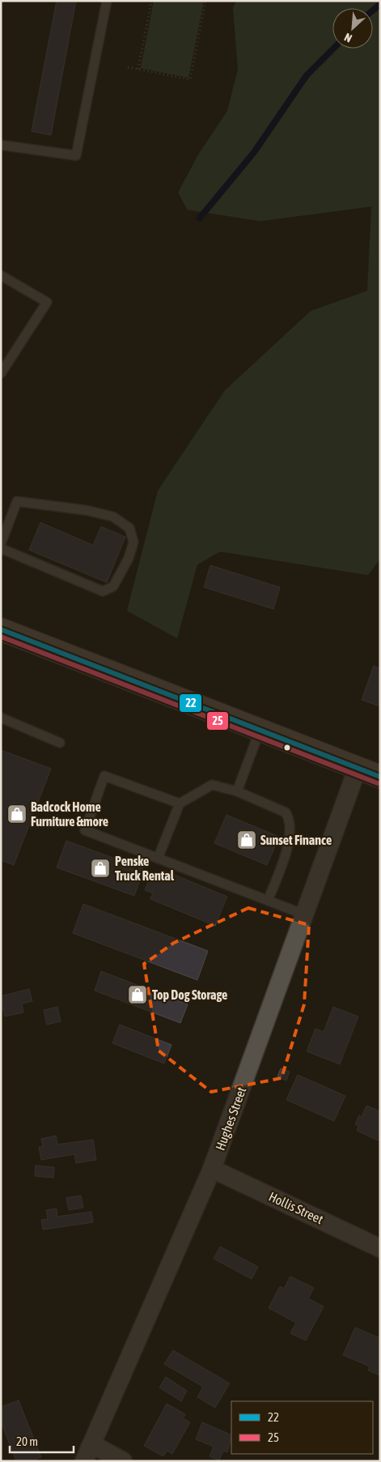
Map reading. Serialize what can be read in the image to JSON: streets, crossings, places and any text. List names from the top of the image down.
{
  "streets": {
    "street": ["Hughes Street", "Hollis Street"]
  },
  "crossings": [
    ["Hughes Street", "Hollis Street"]
  ],
  "places": {
    "shop": [
      "Badcock Home Furniture &more",
      "Sunset Finance",
      "Penske Truck Rental",
      "Top Dog Storage"
    ]
  },
  "lines": ["transit line 22", "transit line 25"],
  "legend": ["22", "25"],
  "scale_bar": "20 m",
  "north": "bottom left"
}
